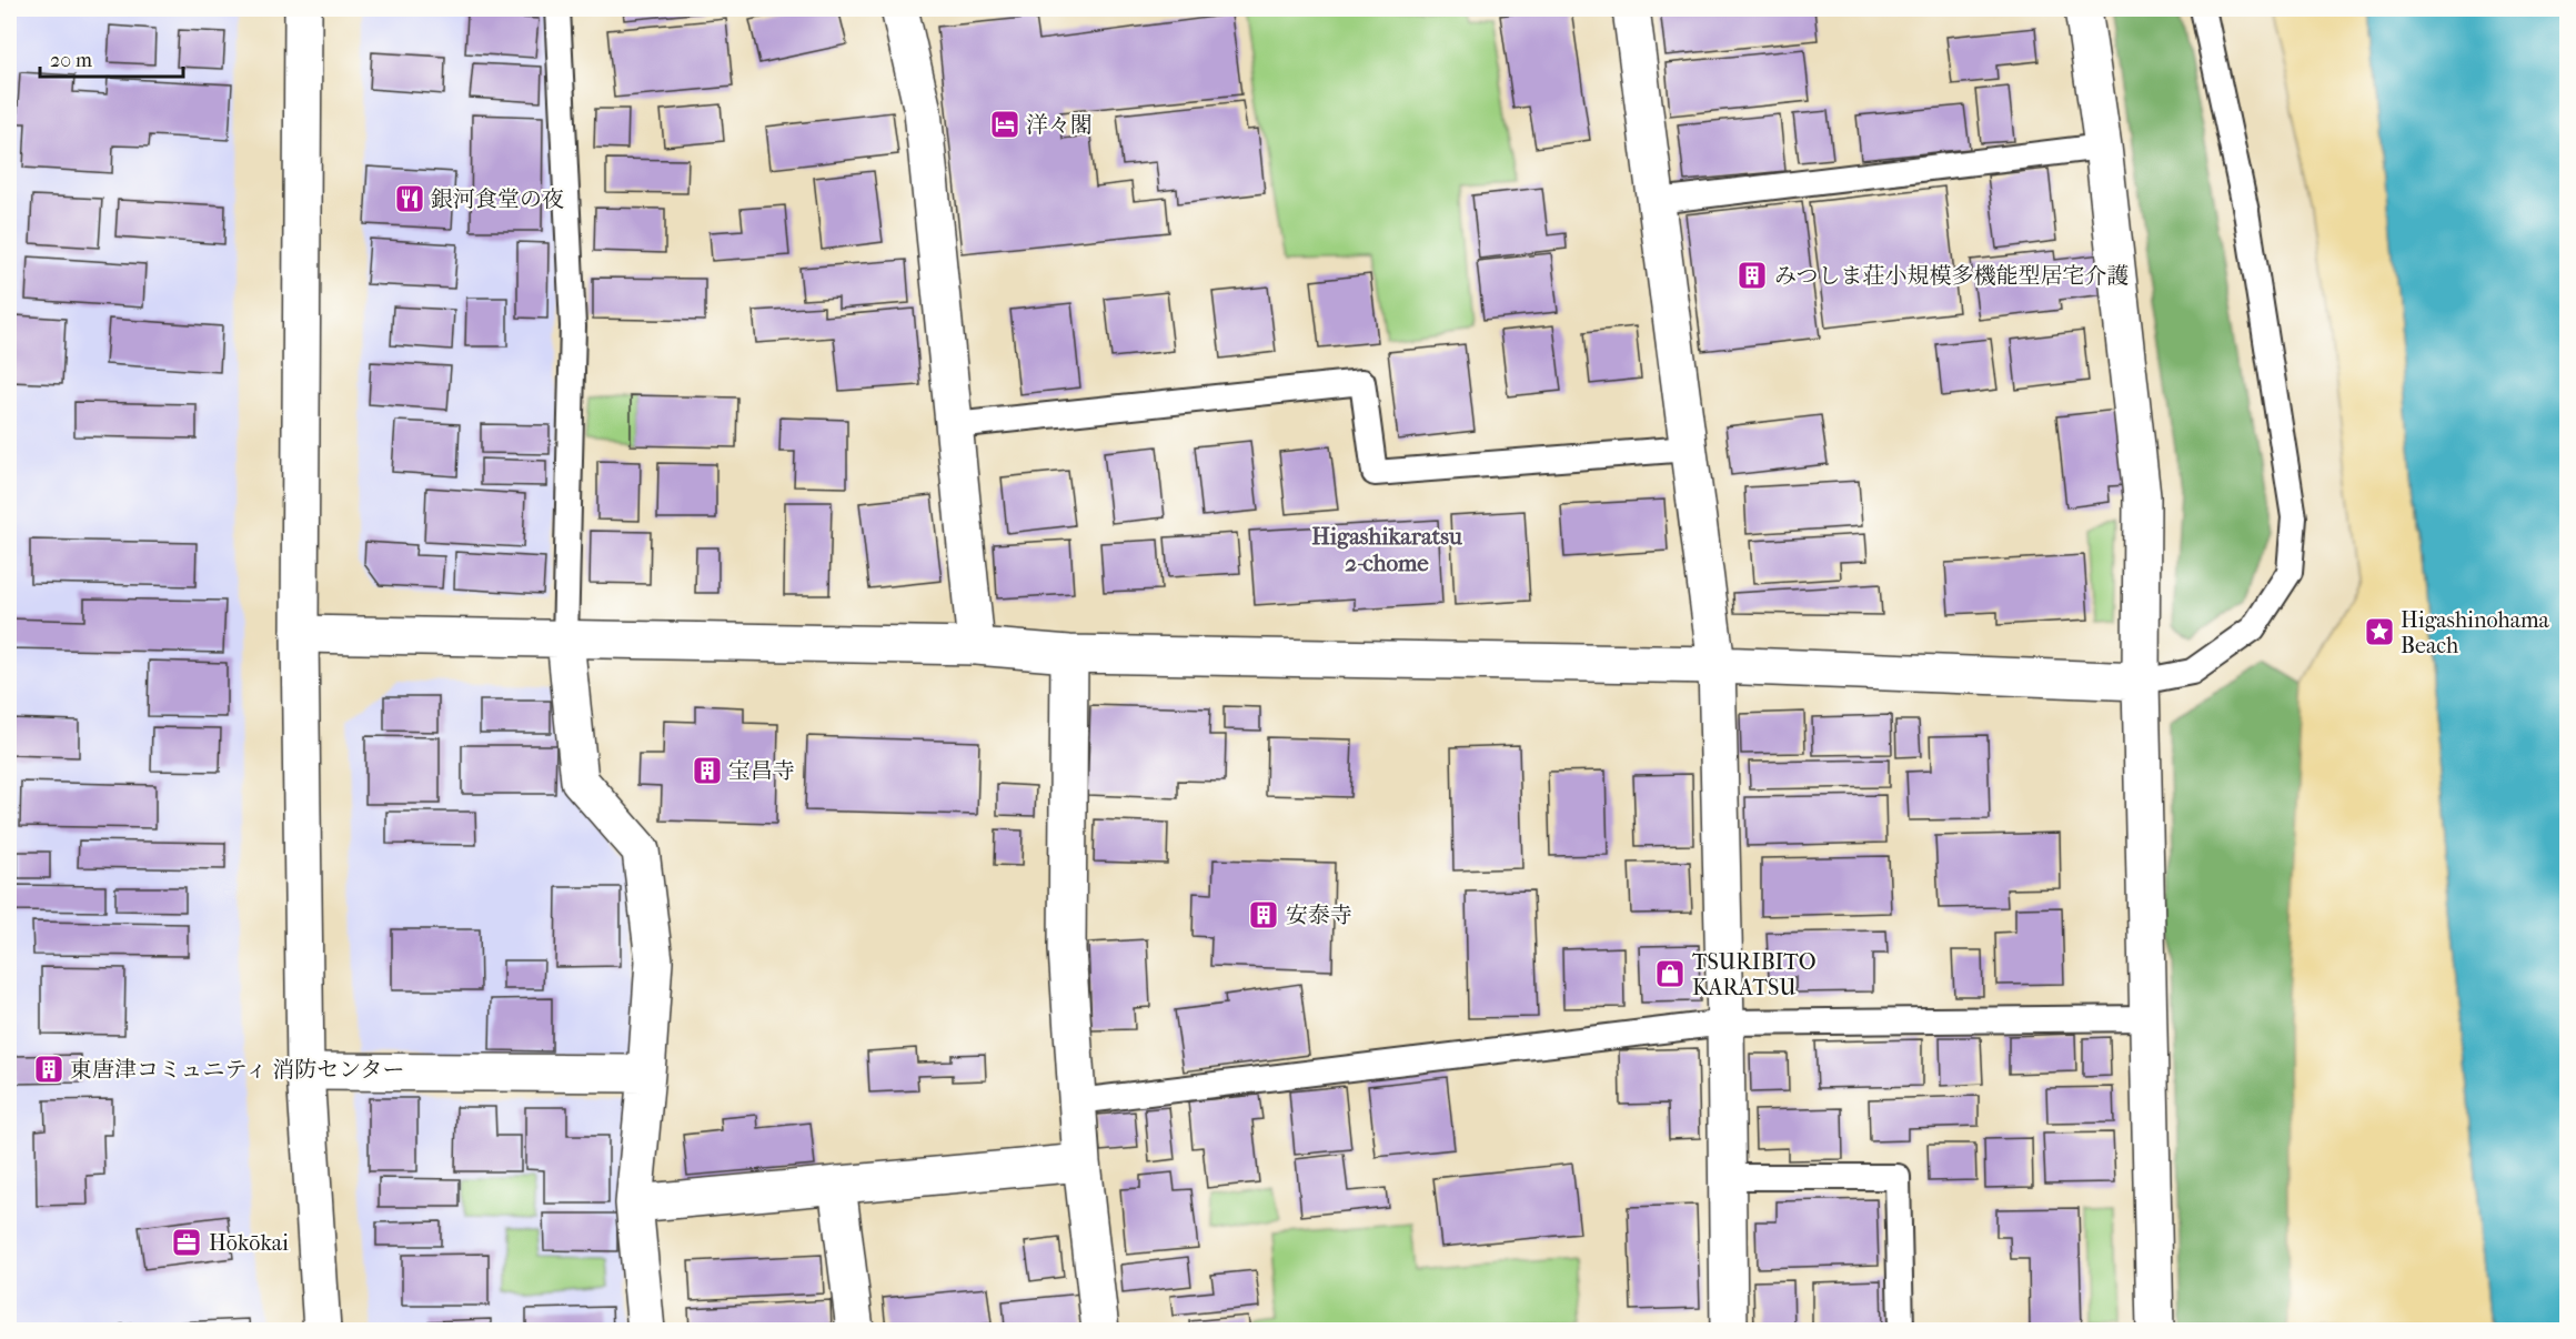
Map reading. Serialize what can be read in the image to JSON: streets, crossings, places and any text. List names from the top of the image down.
{
  "districts": ["Higashikaratsu 2-chome"],
  "places": {
    "hotel": ["洋々閣"],
    "restaurant": ["銀河食堂の夜"],
    "building": [
      "みつしま荘小規模多機能型居宅介護",
      "宝昌寺",
      "安泰寺",
      "東唐津コミュニティ 消防センター"
    ],
    "place": ["Higashinohama Beach"],
    "shop": ["TSURIBITO KARATSU"],
    "office": ["Hōkōkai"]
  },
  "scale_bar": "20 m"
}
